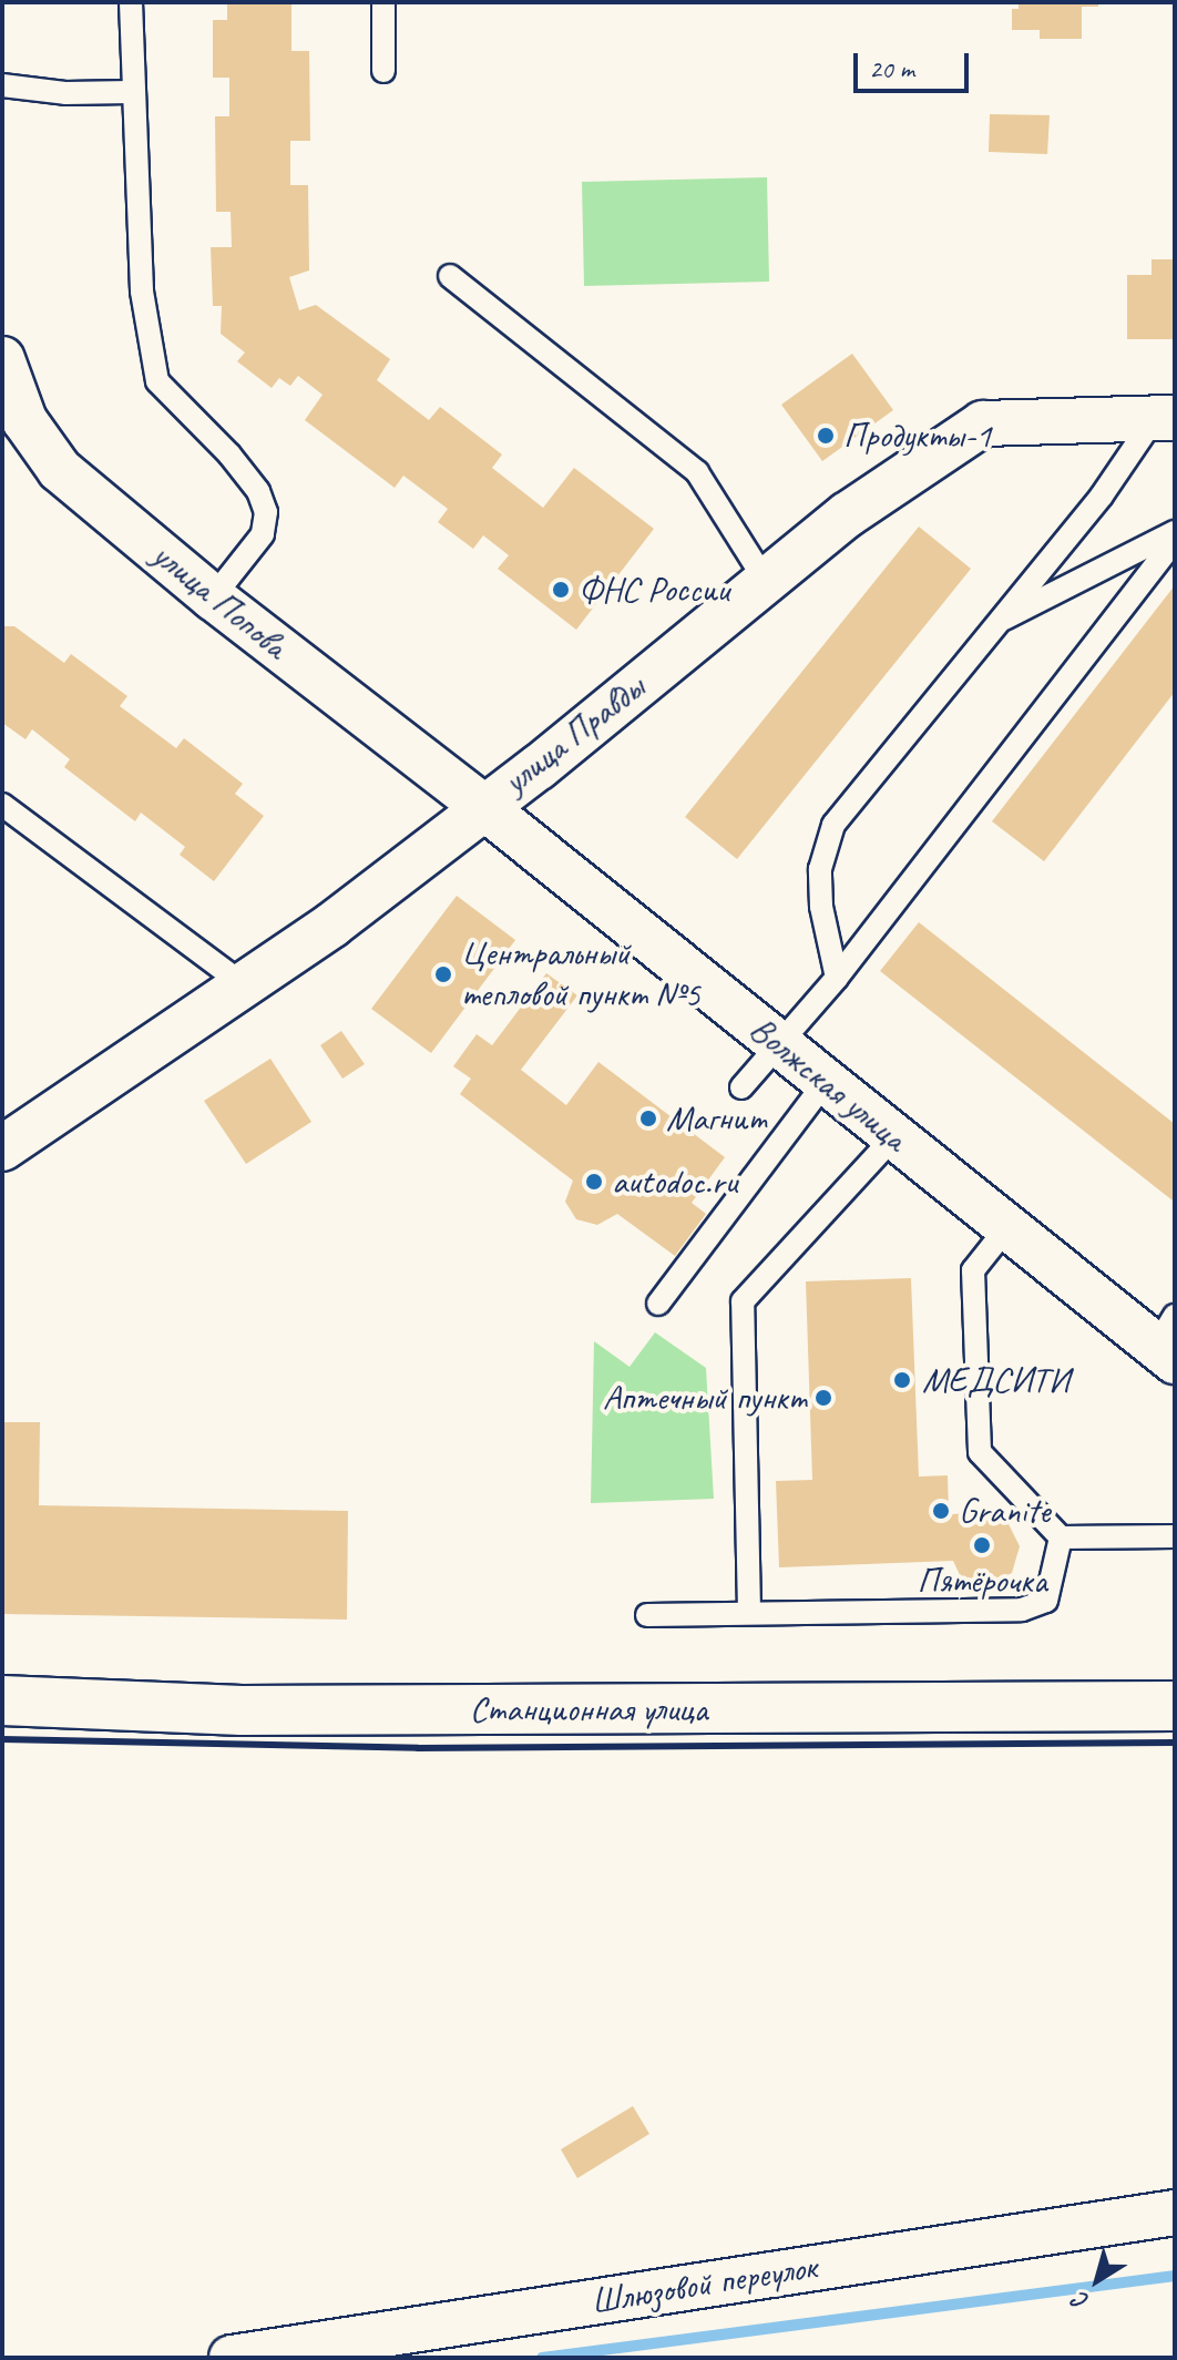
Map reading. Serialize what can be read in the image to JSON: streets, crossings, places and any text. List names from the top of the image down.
{
  "streets": {
    "main road": ["Станционная улица"],
    "street": [
      "улица Попова",
      "улица Правды",
      "Волжская улица",
      "Шлюзовой переулок"
    ]
  },
  "crossings": [
    ["улица Попова", "улица Правды"],
    ["улица Попова", "Волжская улица"],
    ["улица Правды", "Волжская улица"]
  ],
  "places": [
    "Продукты-1",
    "ФНС России",
    "Центральный тепловой пункт №5",
    "Магнит",
    "autodoc.ru",
    "МЕДСИТИ",
    "Аптечный пункт",
    "Granite",
    "Пятёрочка"
  ],
  "scale_bar": "20 m",
  "north": "bottom left"
}
